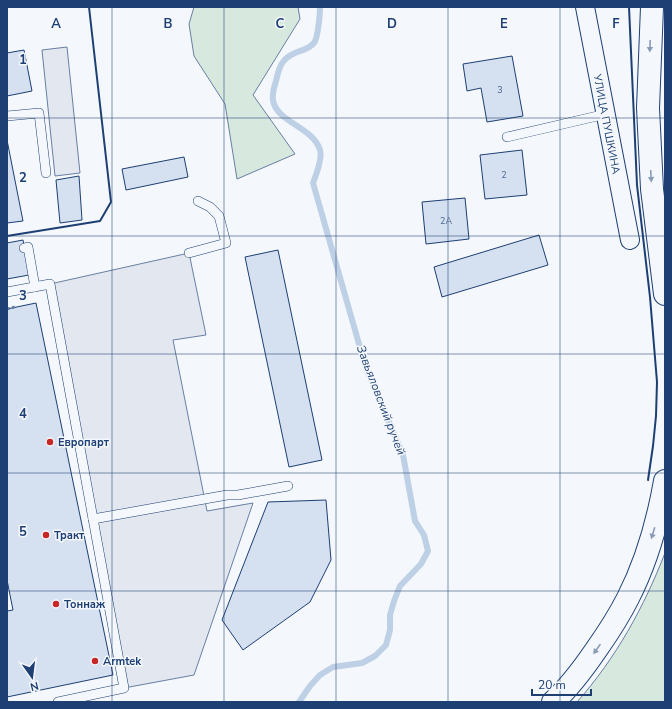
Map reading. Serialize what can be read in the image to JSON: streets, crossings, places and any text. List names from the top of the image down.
{
  "streets": {
    "street": ["УЛИЦА ПУШКИНА"]
  },
  "water": ["Завьяловский ручей"],
  "places": [
    "Европарт",
    "Тракт",
    "Тоннаж",
    "Armtek"
  ],
  "house_numbers": ["3", "2", "2А"],
  "scale_bar": "20 m",
  "north": "bottom",
  "grid": {
    "columns": [
      "A",
      "B",
      "C",
      "D",
      "E",
      "F"
    ],
    "rows": [
      "1",
      "2",
      "3",
      "4",
      "5"
    ]
  }
}
